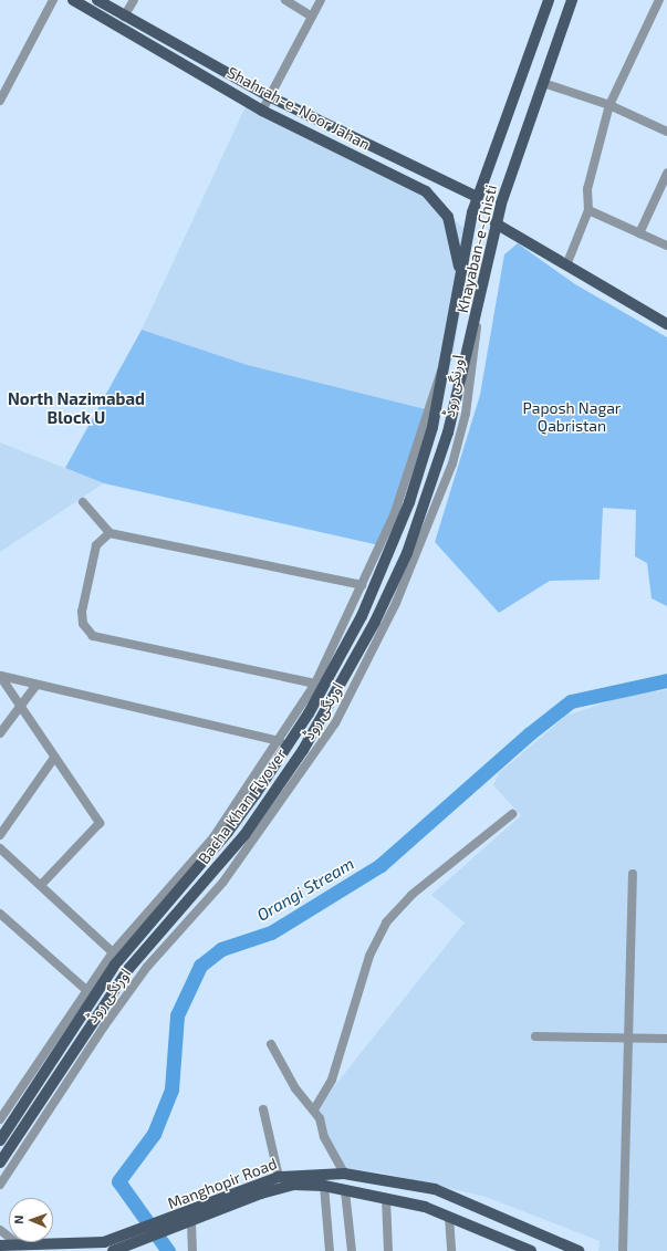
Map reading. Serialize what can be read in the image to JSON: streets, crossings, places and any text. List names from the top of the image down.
{
  "streets": {
    "main road": [
      "Shahrah-e-Noor Jahan",
      "Khayaban-e-Chisti",
      "Bacha Khan Flyover",
      "Manghopir Road"
    ],
    "street": ["اورنگی روڈ"]
  },
  "crossings": [
    ["Shahrah-e-Noor Jahan", "Khayaban-e-Chisti"],
    ["Khayaban-e-Chisti", "اورنگی روڈ"],
    ["Khayaban-e-Chisti", "Bacha Khan Flyover"]
  ],
  "districts": ["North Nazimabad Block U"],
  "water": ["Orangi Stream"],
  "parks": ["Paposh Nagar Qabristan"],
  "north": "left"
}
